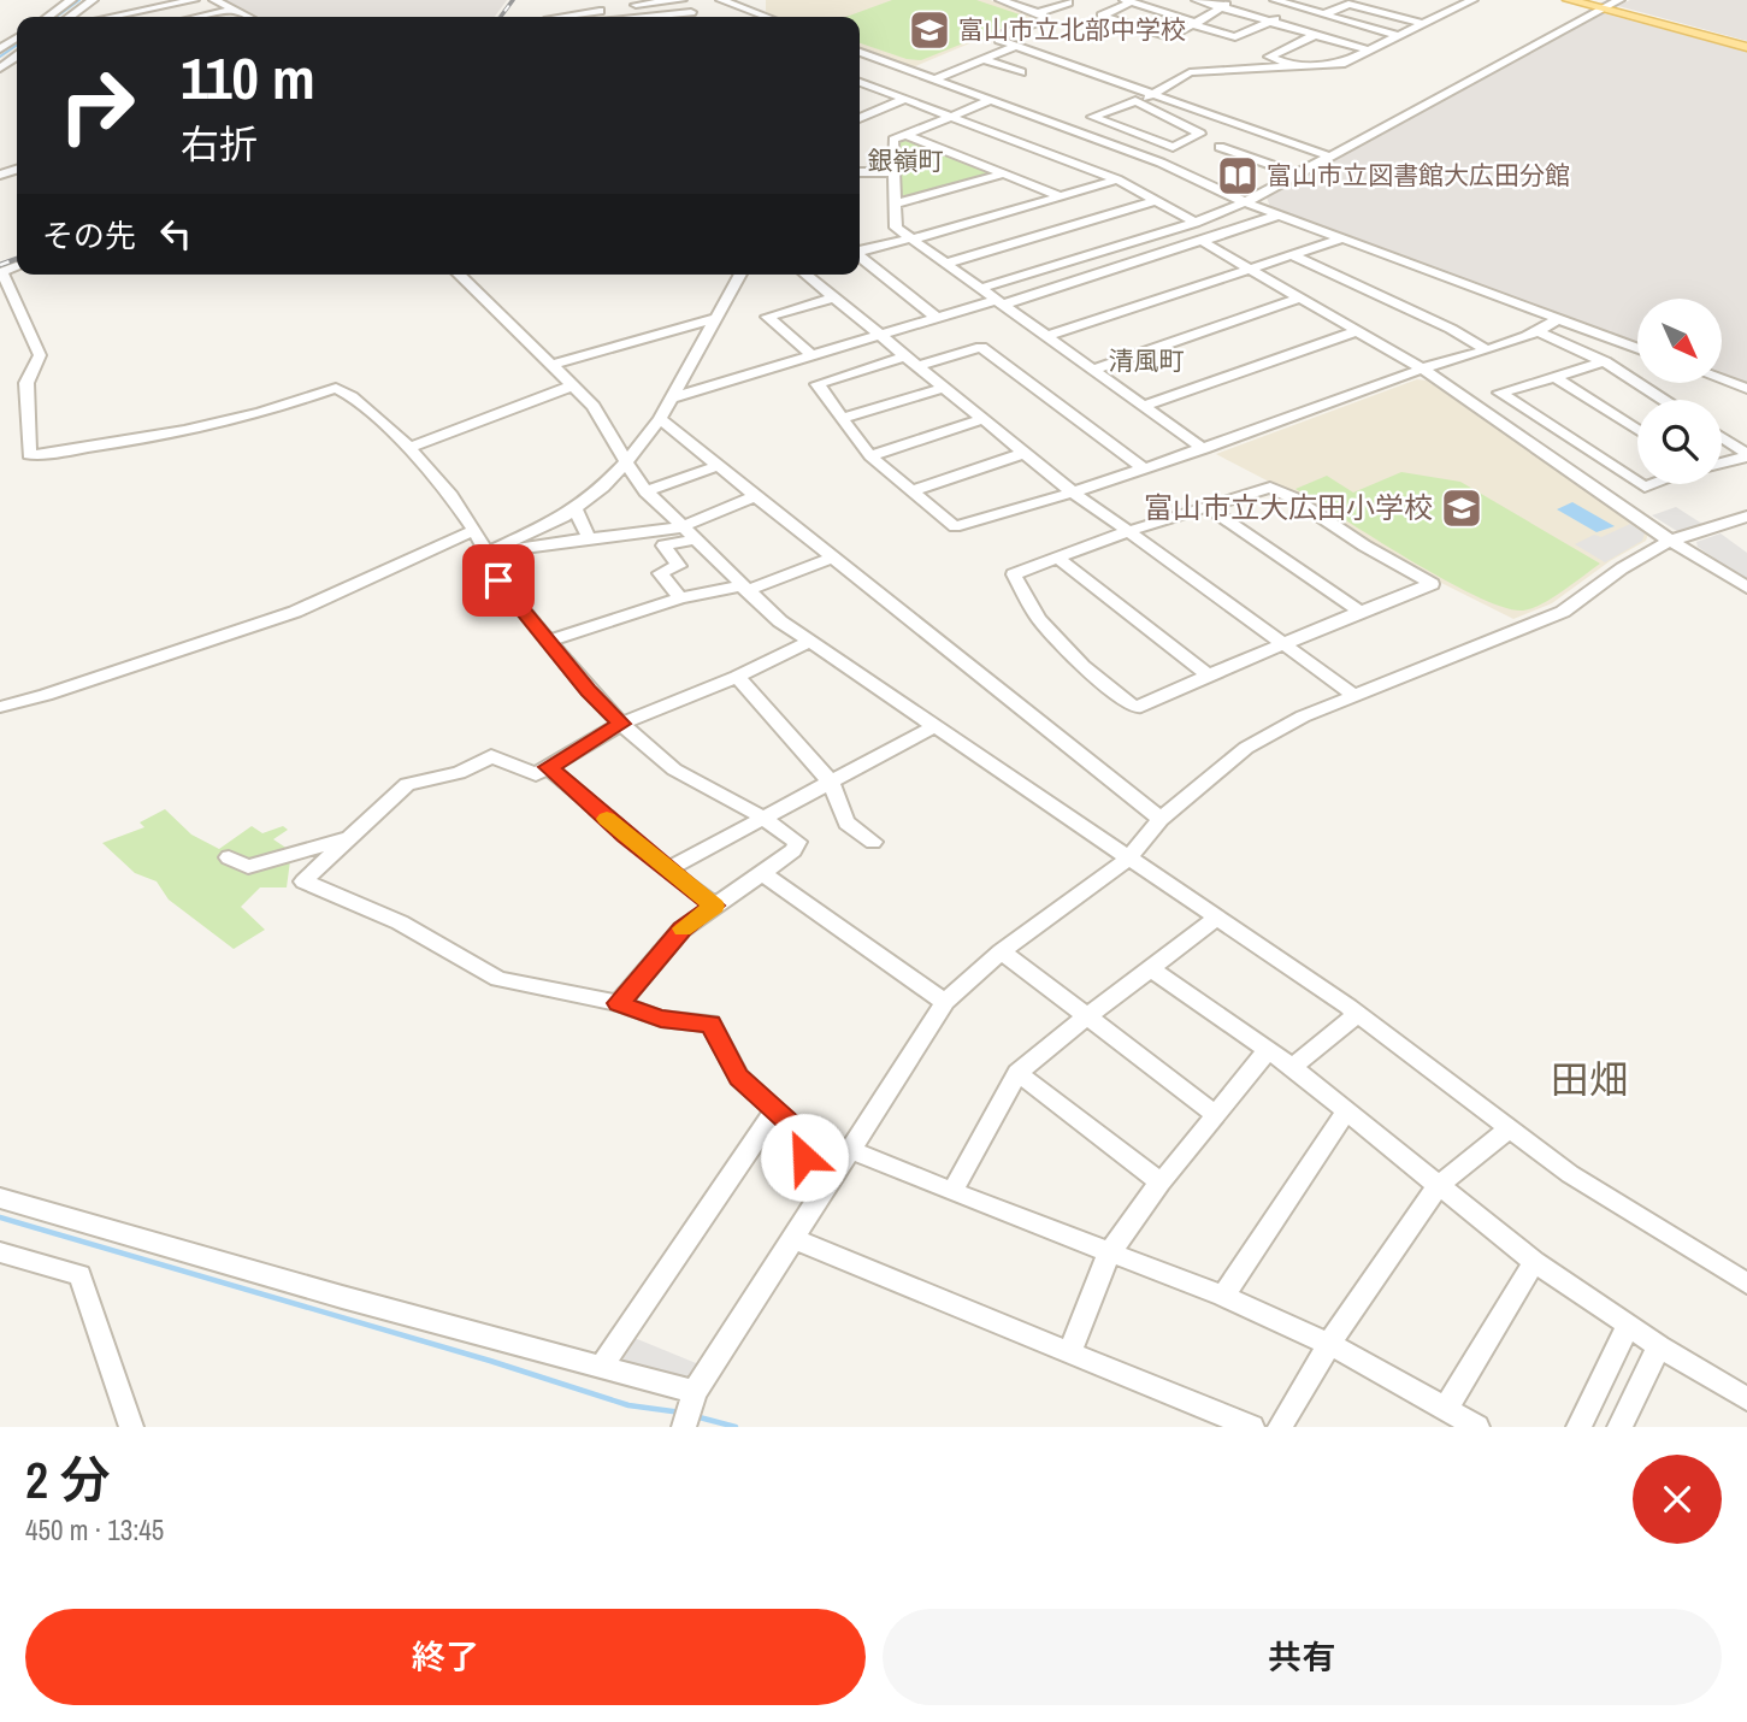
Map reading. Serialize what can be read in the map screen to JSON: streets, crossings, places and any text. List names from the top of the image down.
{
  "districts": ["銀嶺町", "清風町", "田畑"],
  "places": {
    "school or university": ["富山市立北部中学校", "富山市立大広田小学校"],
    "library": ["富山市立図書館大広田分館"]
  },
  "north": "bottom right",
  "page": {
    "turn": ["110 m", "右折"],
    "then": "その先",
    "heading": ["2 分", "450 m · 13:45"],
    "buttons": ["終了", "共有"]
  }
}
